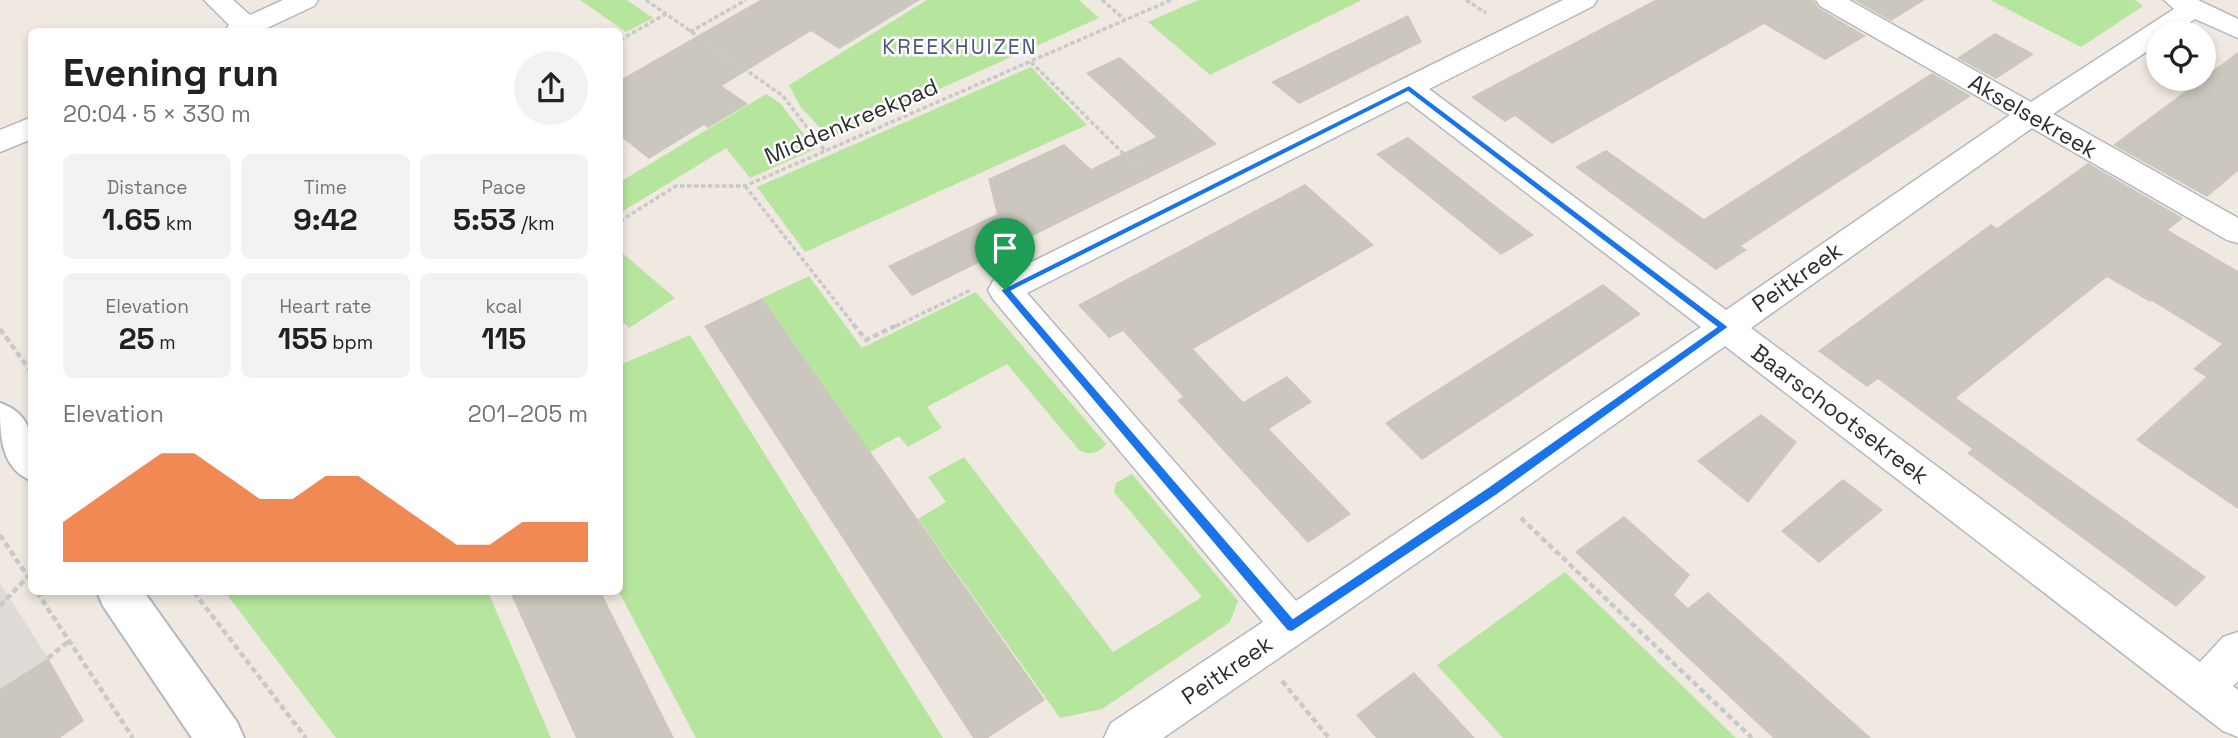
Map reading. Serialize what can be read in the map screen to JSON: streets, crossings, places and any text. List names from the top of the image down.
{
  "streets": {
    "street": ["Akselsekreek", "Peitkreek", "Baarschootsekreek"],
    "path": ["Middenkreekpad"]
  },
  "crossings": [
    ["Akselsekreek", "Peitkreek"],
    ["Peitkreek", "Baarschootsekreek"]
  ],
  "districts": ["KREEKHUIZEN"],
  "page": {
    "heading": ["Evening run", "20:04 · 5 × 330 m"],
    "stats": [
      ["Distance", "1.65 km"],
      ["Time", "9:42"],
      ["Pace", "5:53 /km"],
      ["Elevation", "25 m"],
      ["Heart rate", "155 bpm"],
      ["kcal", "115"]
    ],
    "chart": ["Elevation", "201–205 m"]
  }
}
